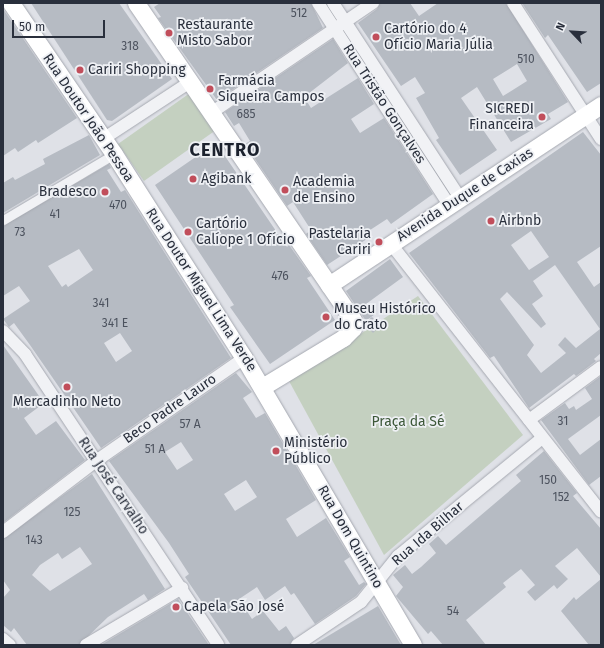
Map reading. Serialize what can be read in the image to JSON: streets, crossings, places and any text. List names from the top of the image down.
{
  "streets": {
    "main road": [
      "Rua Doutor João Pessoa",
      "Avenida Duque de Caxias",
      "Rua Doutor Miguel Lima Verde",
      "Rua Dom Quintino"
    ],
    "street": [
      "Rua Tristão Gonçalves",
      "Beco Padre Lauro",
      "Rua José Carvalho",
      "Rua Ida Bilhar"
    ]
  },
  "crossings": [
    ["Rua Tristão Gonçalves", "Avenida Duque de Caxias"],
    ["Rua Doutor João Pessoa", "Rua Doutor Miguel Lima Verde"],
    ["Rua Doutor Miguel Lima Verde", "Beco Padre Lauro"],
    ["Rua Doutor Miguel Lima Verde", "Rua Dom Quintino"],
    ["Beco Padre Lauro", "Rua José Carvalho"],
    ["Rua Ida Bilhar", "Rua Dom Quintino"]
  ],
  "districts": ["CENTRO"],
  "parks": ["Praça da Sé"],
  "places": [
    "Restaurante Misto Sabor",
    "Cartório do 4 Ofício Maria Júlia",
    "Cariri Shopping",
    "Farmácia Siqueira Campos",
    "SICREDI Financeira",
    "Agibank",
    "Academia de Ensino",
    "Bradesco",
    "Airbnb",
    "Cartório Calíope 1 Ofício",
    "Pastelaria Cariri",
    "Museu Histórico do Crato",
    "Mercadinho Neto",
    "Ministério Público",
    "Capela São José"
  ],
  "house_numbers": [
    "512",
    "318",
    "510",
    "685",
    "470",
    "41",
    "73",
    "476",
    "341",
    "341 E",
    "31",
    "57 A",
    "51 A",
    "150",
    "152",
    "125",
    "143",
    "54"
  ],
  "scale_bar": "50 m",
  "north": "top left"
}
